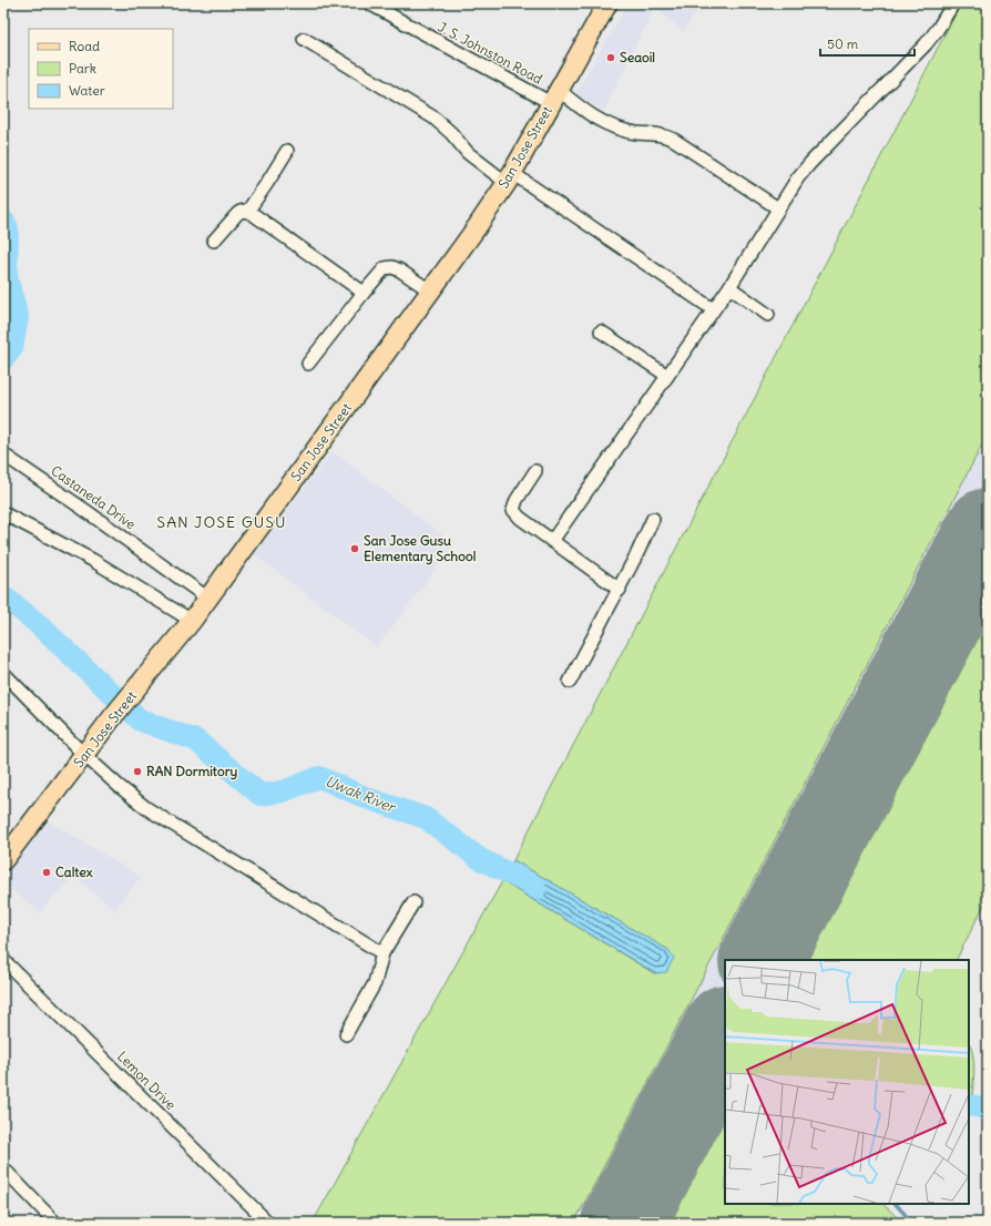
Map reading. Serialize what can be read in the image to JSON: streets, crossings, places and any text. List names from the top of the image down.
{
  "streets": {
    "main road": ["San Jose Street"],
    "street": ["J. S. Johnston Road", "Castaneda Drive", "Lemon Drive"]
  },
  "crossings": [
    ["J. S. Johnston Road", "San Jose Street"],
    ["San Jose Street", "Castaneda Drive"]
  ],
  "districts": ["SAN JOSE GUSU"],
  "water": ["Uwak River"],
  "places": [
    "Seaoil",
    "San Jose Gusu Elementary School",
    "RAN Dormitory",
    "Caltex"
  ],
  "legend": ["Road", "Park", "Water"],
  "scale_bar": "50 m"
}
